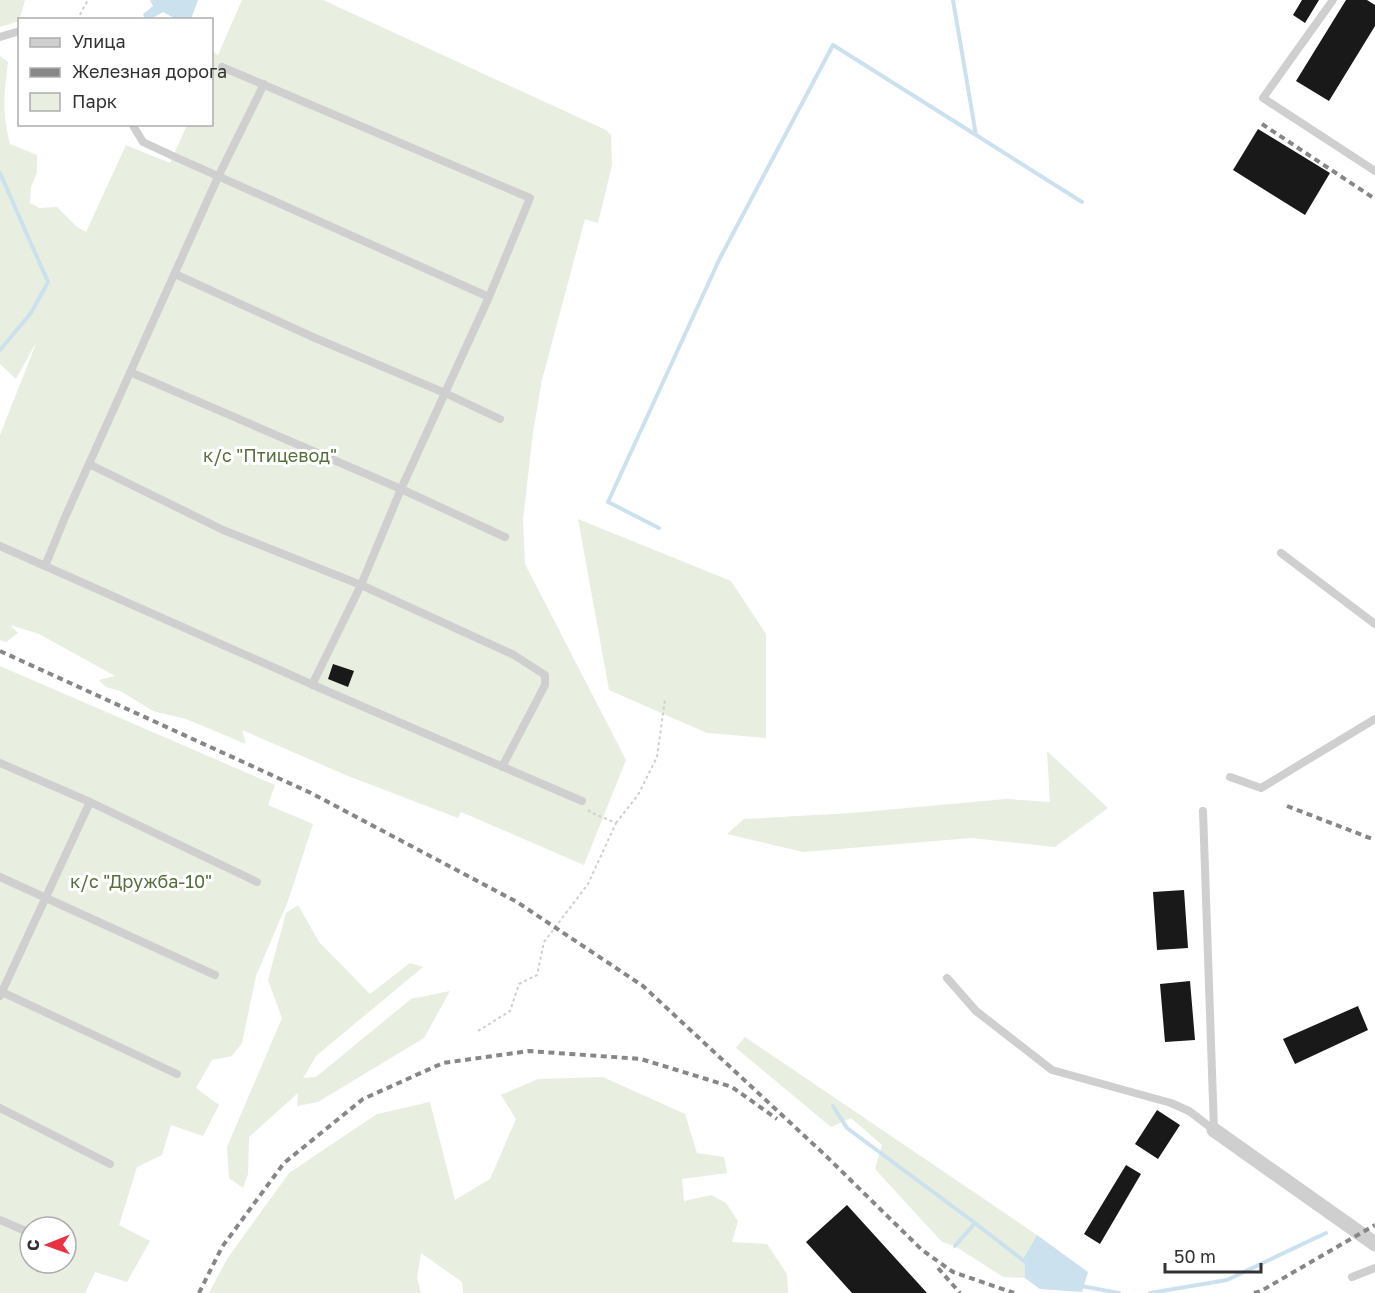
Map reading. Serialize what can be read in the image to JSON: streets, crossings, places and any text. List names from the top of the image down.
{
  "parks": ["к/с \"Птицевод\"", "к/с \"Дружба-10\""],
  "legend": ["Улица", "Железная дорога", "Парк"],
  "scale_bar": "50 m",
  "north": "left"
}
